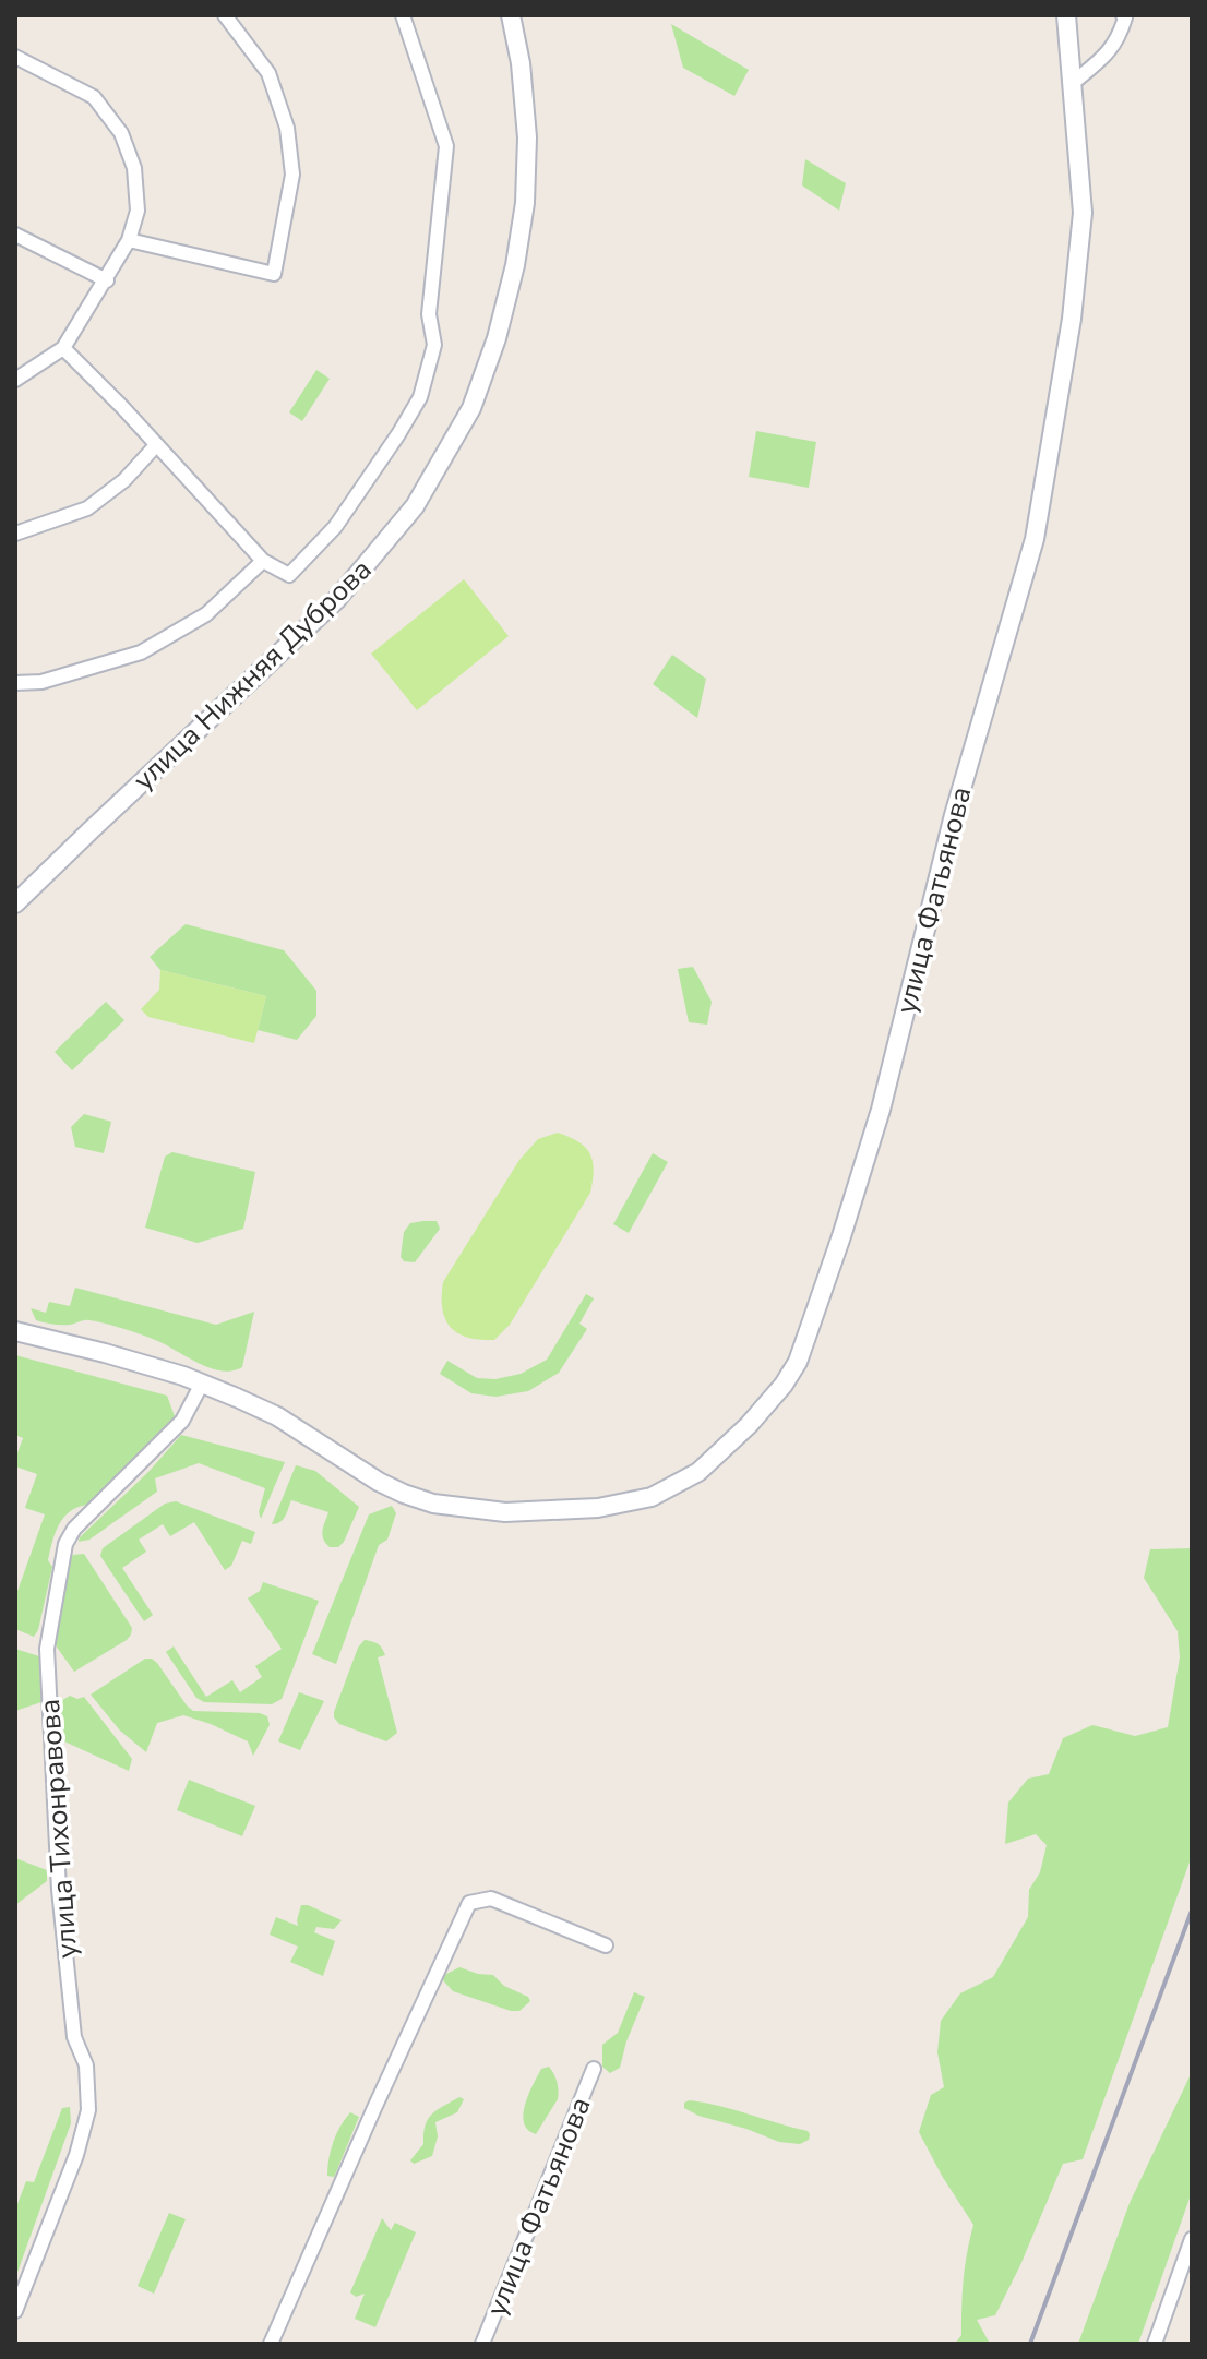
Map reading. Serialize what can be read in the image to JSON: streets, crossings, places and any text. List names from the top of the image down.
{
  "streets": {
    "street": ["улица Нижняя Дуброва", "улица Фатьянова", "улица Тихонравова"]
  },
  "crossings": [
    ["улица Фатьянова", "улица Тихонравова"]
  ]
}
